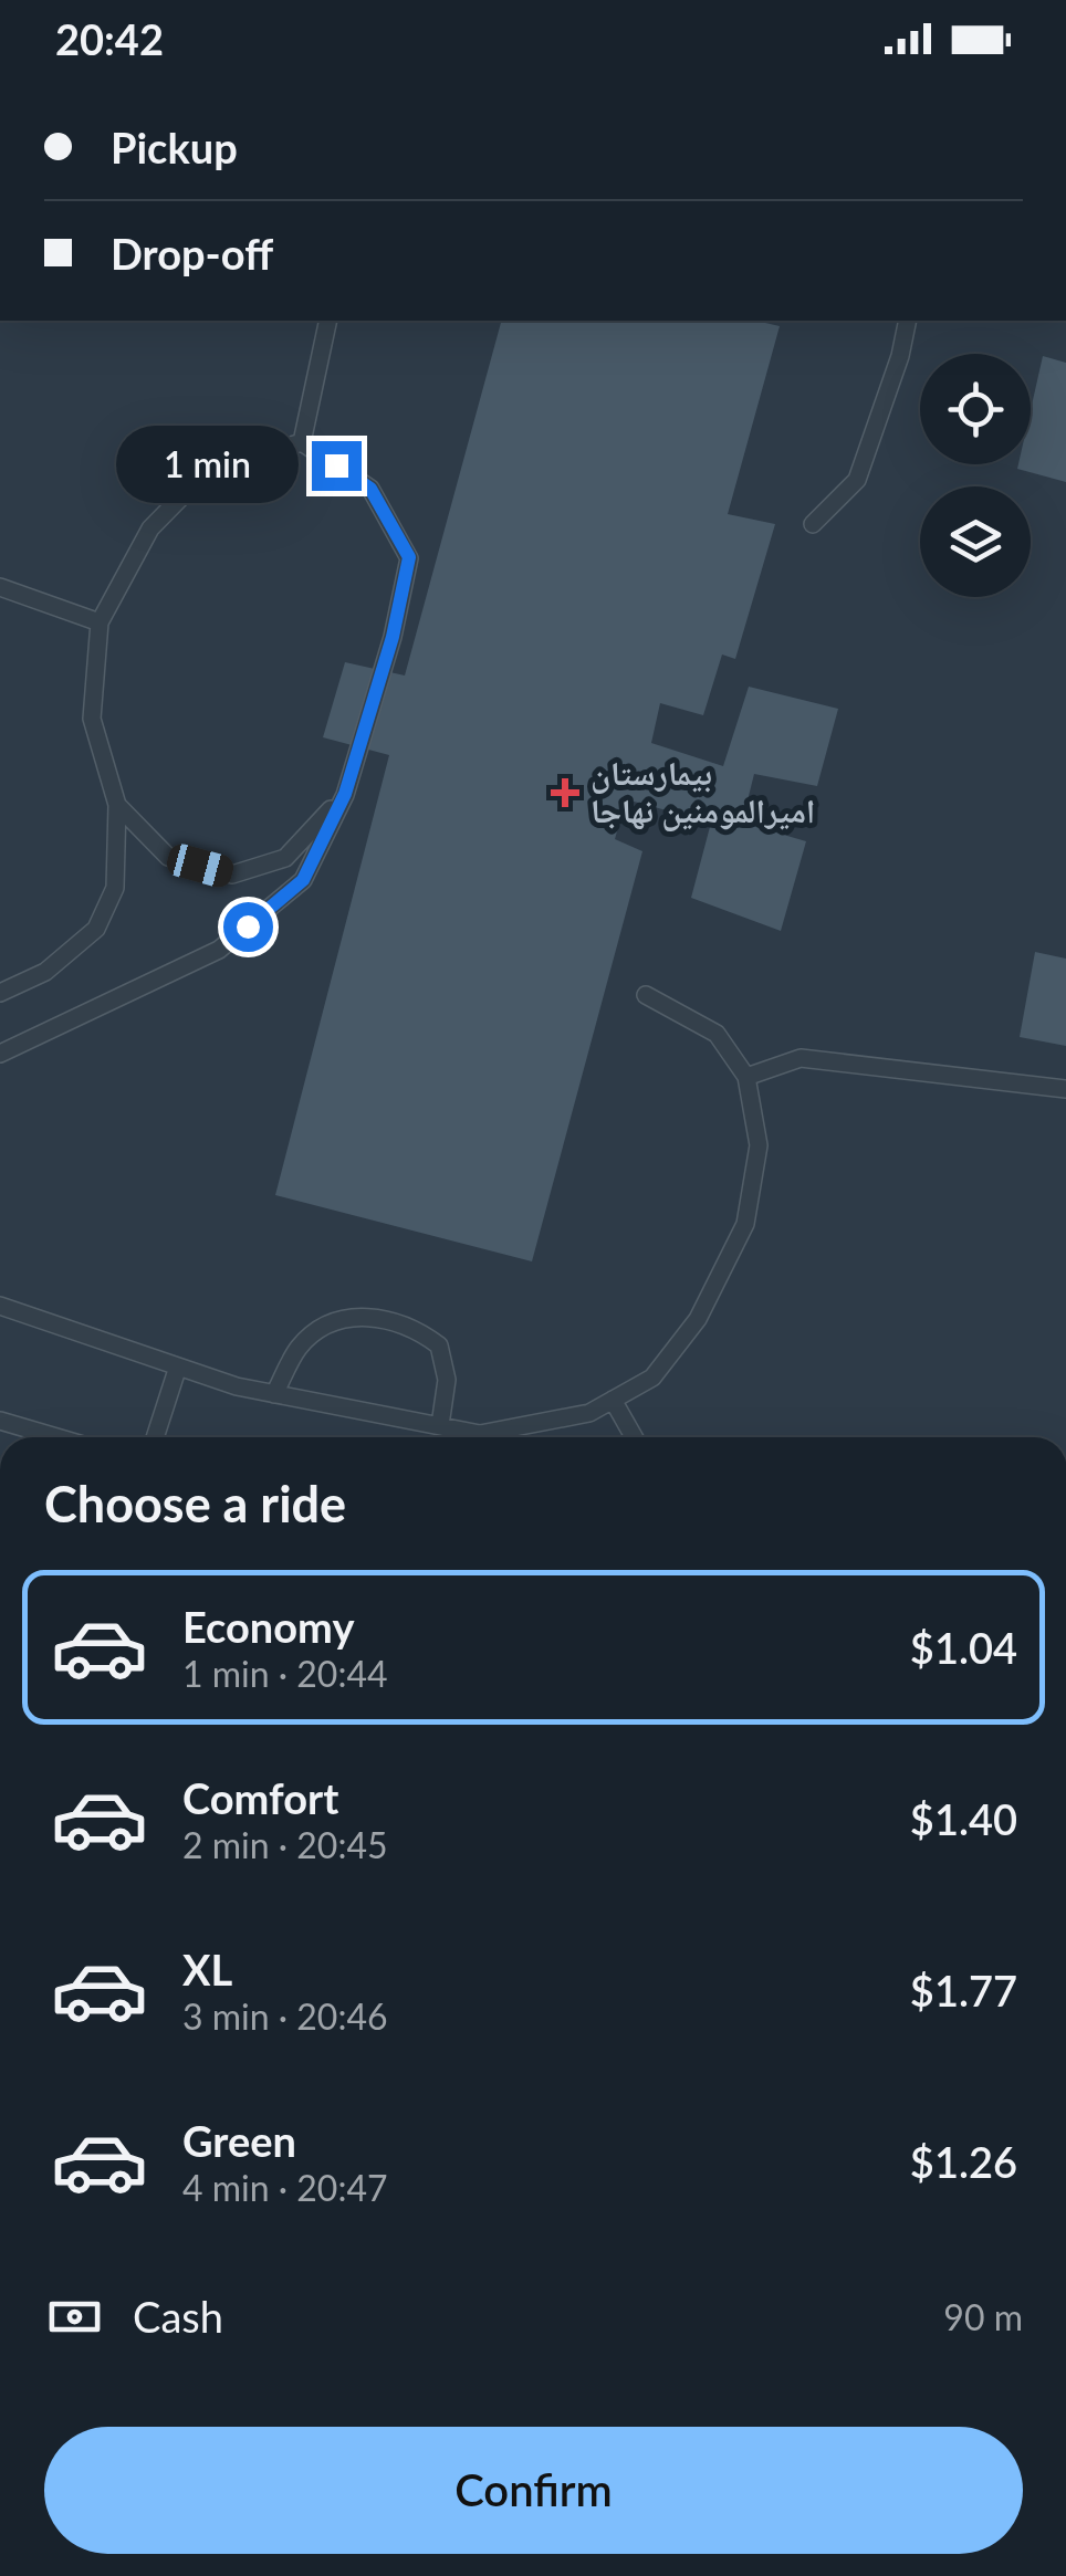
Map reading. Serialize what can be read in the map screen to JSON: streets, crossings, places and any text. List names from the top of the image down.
{
  "places": {
    "health": ["بیمارستان امیرالمومنین نهاجا"]
  },
  "page": {
    "status": "20:42",
    "banner": ["Pickup", "Drop-off"],
    "bubble": "1 min",
    "heading": "Choose a ride",
    "list": [
      {
        "name": "Economy",
        "note": "1 min · 20:44",
        "value": "$1.04"
      },
      {
        "name": "Comfort",
        "note": "2 min · 20:45",
        "value": "$1.40"
      },
      {
        "name": "XL",
        "note": "3 min · 20:46",
        "value": "$1.77"
      },
      {
        "name": "Green",
        "note": "4 min · 20:47",
        "value": "$1.26"
      }
    ],
    "pay": ["Cash", "90 m"],
    "buttons": "Confirm"
  }
}
